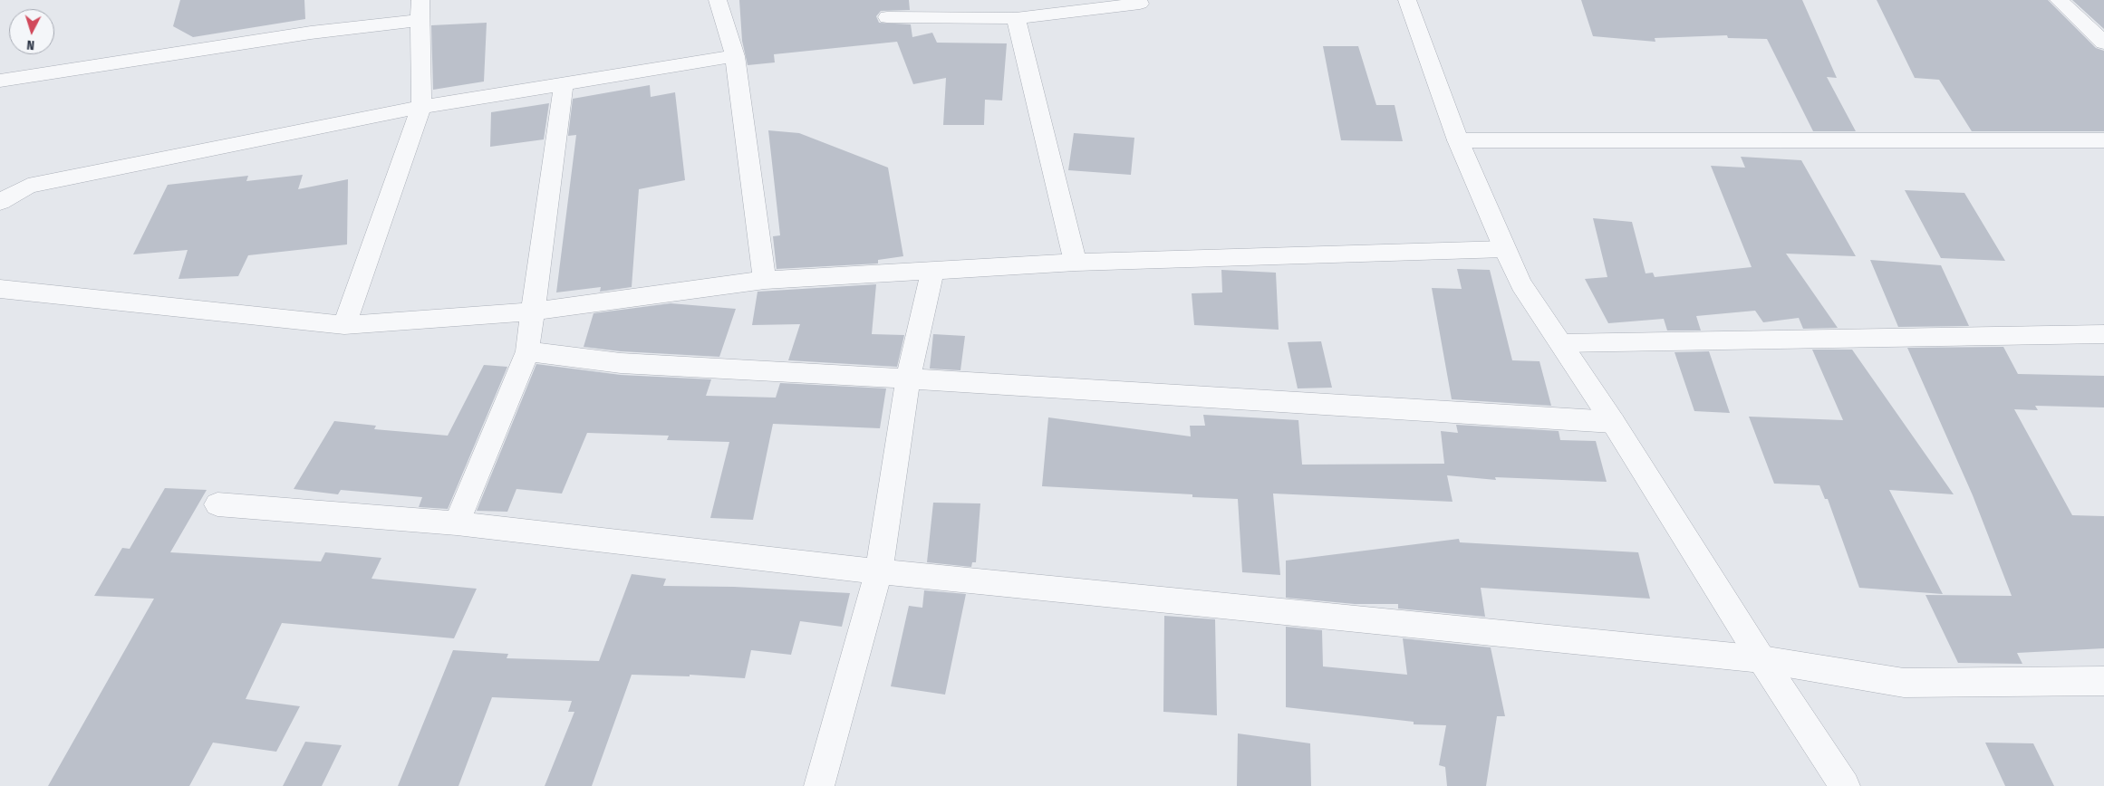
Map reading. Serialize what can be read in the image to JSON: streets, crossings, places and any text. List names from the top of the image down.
{
  "north": "bottom"
}
